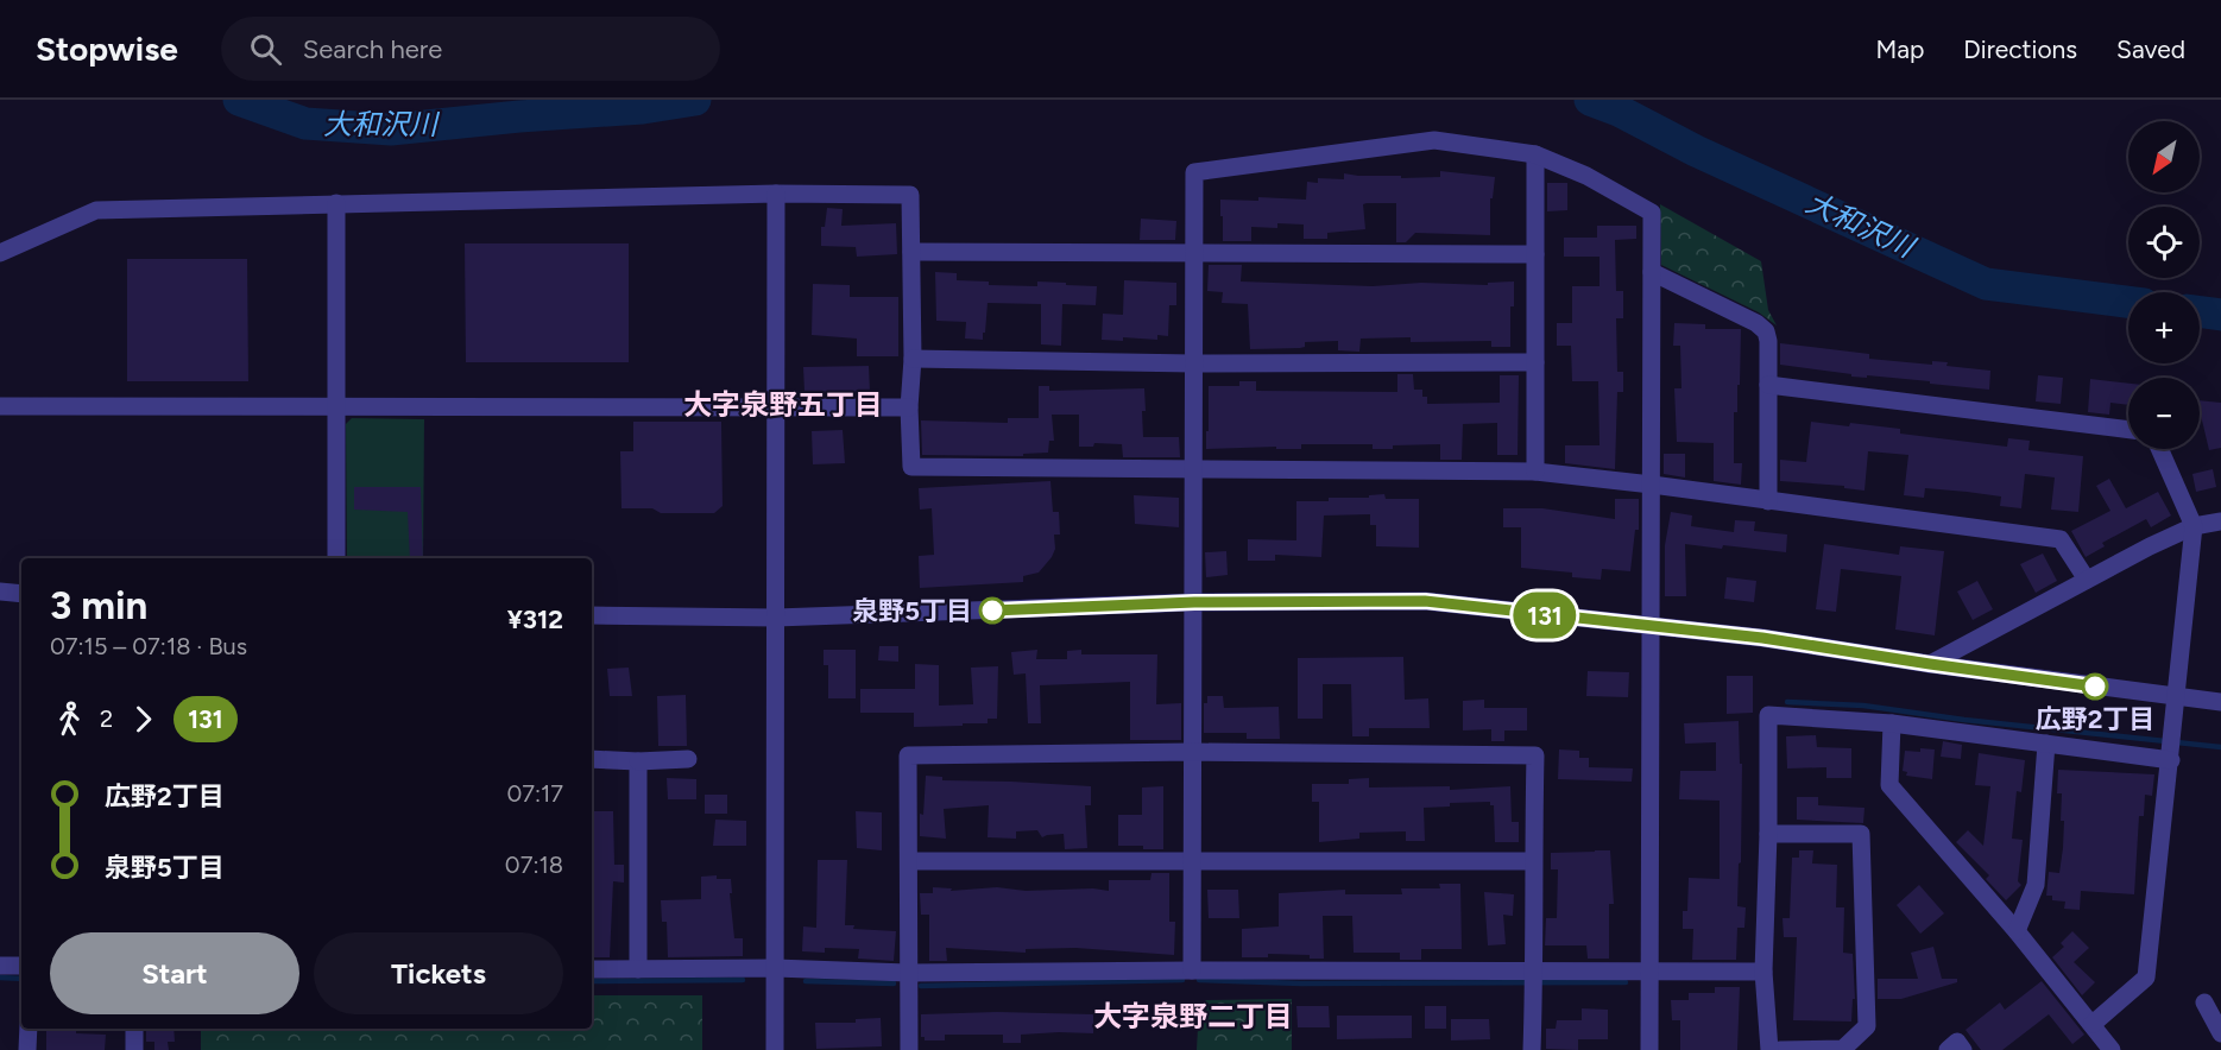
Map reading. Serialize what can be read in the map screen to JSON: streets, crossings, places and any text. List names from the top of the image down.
{
  "districts": ["大字泉野五丁目", "大字泉野二丁目"],
  "water": ["大和沢川"],
  "places": ["泉野5丁目", "広野2丁目"],
  "lines": ["bus line 131"],
  "north": "bottom left",
  "page": {
    "header": "Stopwise",
    "search": "Search here",
    "nav": ["Map", "Directions", "Saved"],
    "on_map": "131",
    "map_buttons": ["+", "−"],
    "heading": ["3 min", "07:15 – 07:18 · Bus", "¥312"],
    "legs": ["2", "131"],
    "list": [
      {
        "name": "広野2丁目",
        "value": "07:17"
      },
      {
        "name": "泉野5丁目",
        "value": "07:18"
      }
    ],
    "buttons": ["Start", "Tickets"]
  }
}
